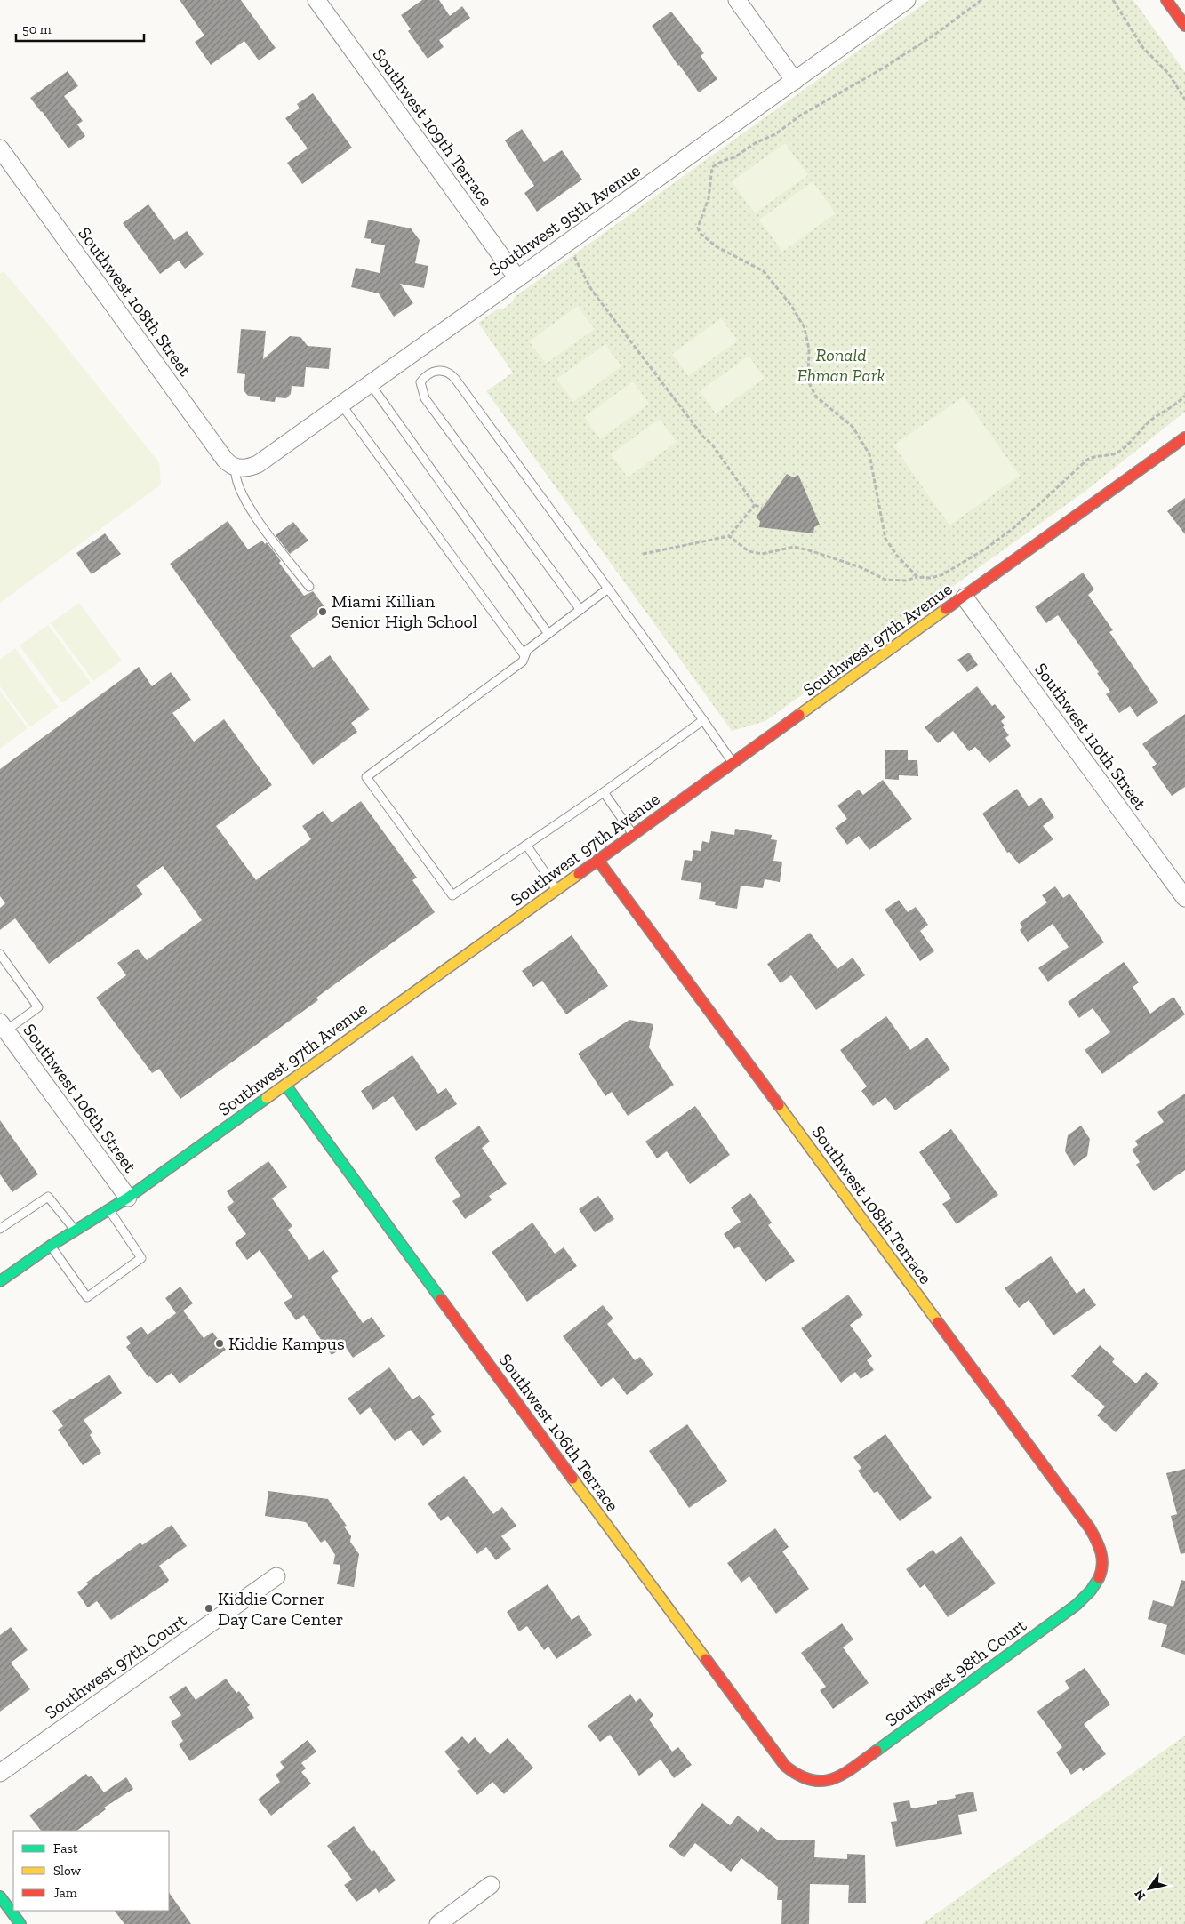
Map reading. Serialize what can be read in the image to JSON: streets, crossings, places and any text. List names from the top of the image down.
{
  "streets": {
    "street": [
      "Southwest 109th Terrace",
      "Southwest 95th Avenue",
      "Southwest 108th Street",
      "Southwest 97th Avenue",
      "Southwest 110th Street",
      "Southwest 106th Street",
      "Southwest 108th Terrace",
      "Southwest 106th Terrace",
      "Southwest 97th Court",
      "Southwest 98th Court"
    ]
  },
  "crossings": [
    ["Southwest 109th Terrace", "Southwest 95th Avenue"],
    ["Southwest 95th Avenue", "Southwest 108th Street"],
    ["Southwest 97th Avenue", "Southwest 110th Street"],
    ["Southwest 97th Avenue", "Southwest 106th Street"],
    ["Southwest 97th Avenue", "Southwest 108th Terrace"],
    ["Southwest 97th Avenue", "Southwest 106th Terrace"],
    ["Southwest 108th Terrace", "Southwest 98th Court"],
    ["Southwest 106th Terrace", "Southwest 98th Court"]
  ],
  "parks": ["Ronald Ehman Park"],
  "places": ["Miami Killian Senior High School", "Kiddie Kampus", "Kiddie Corner Day Care Center"],
  "legend": ["Fast", "Slow", "Jam"],
  "scale_bar": "50 m",
  "north": "bottom left"
}
